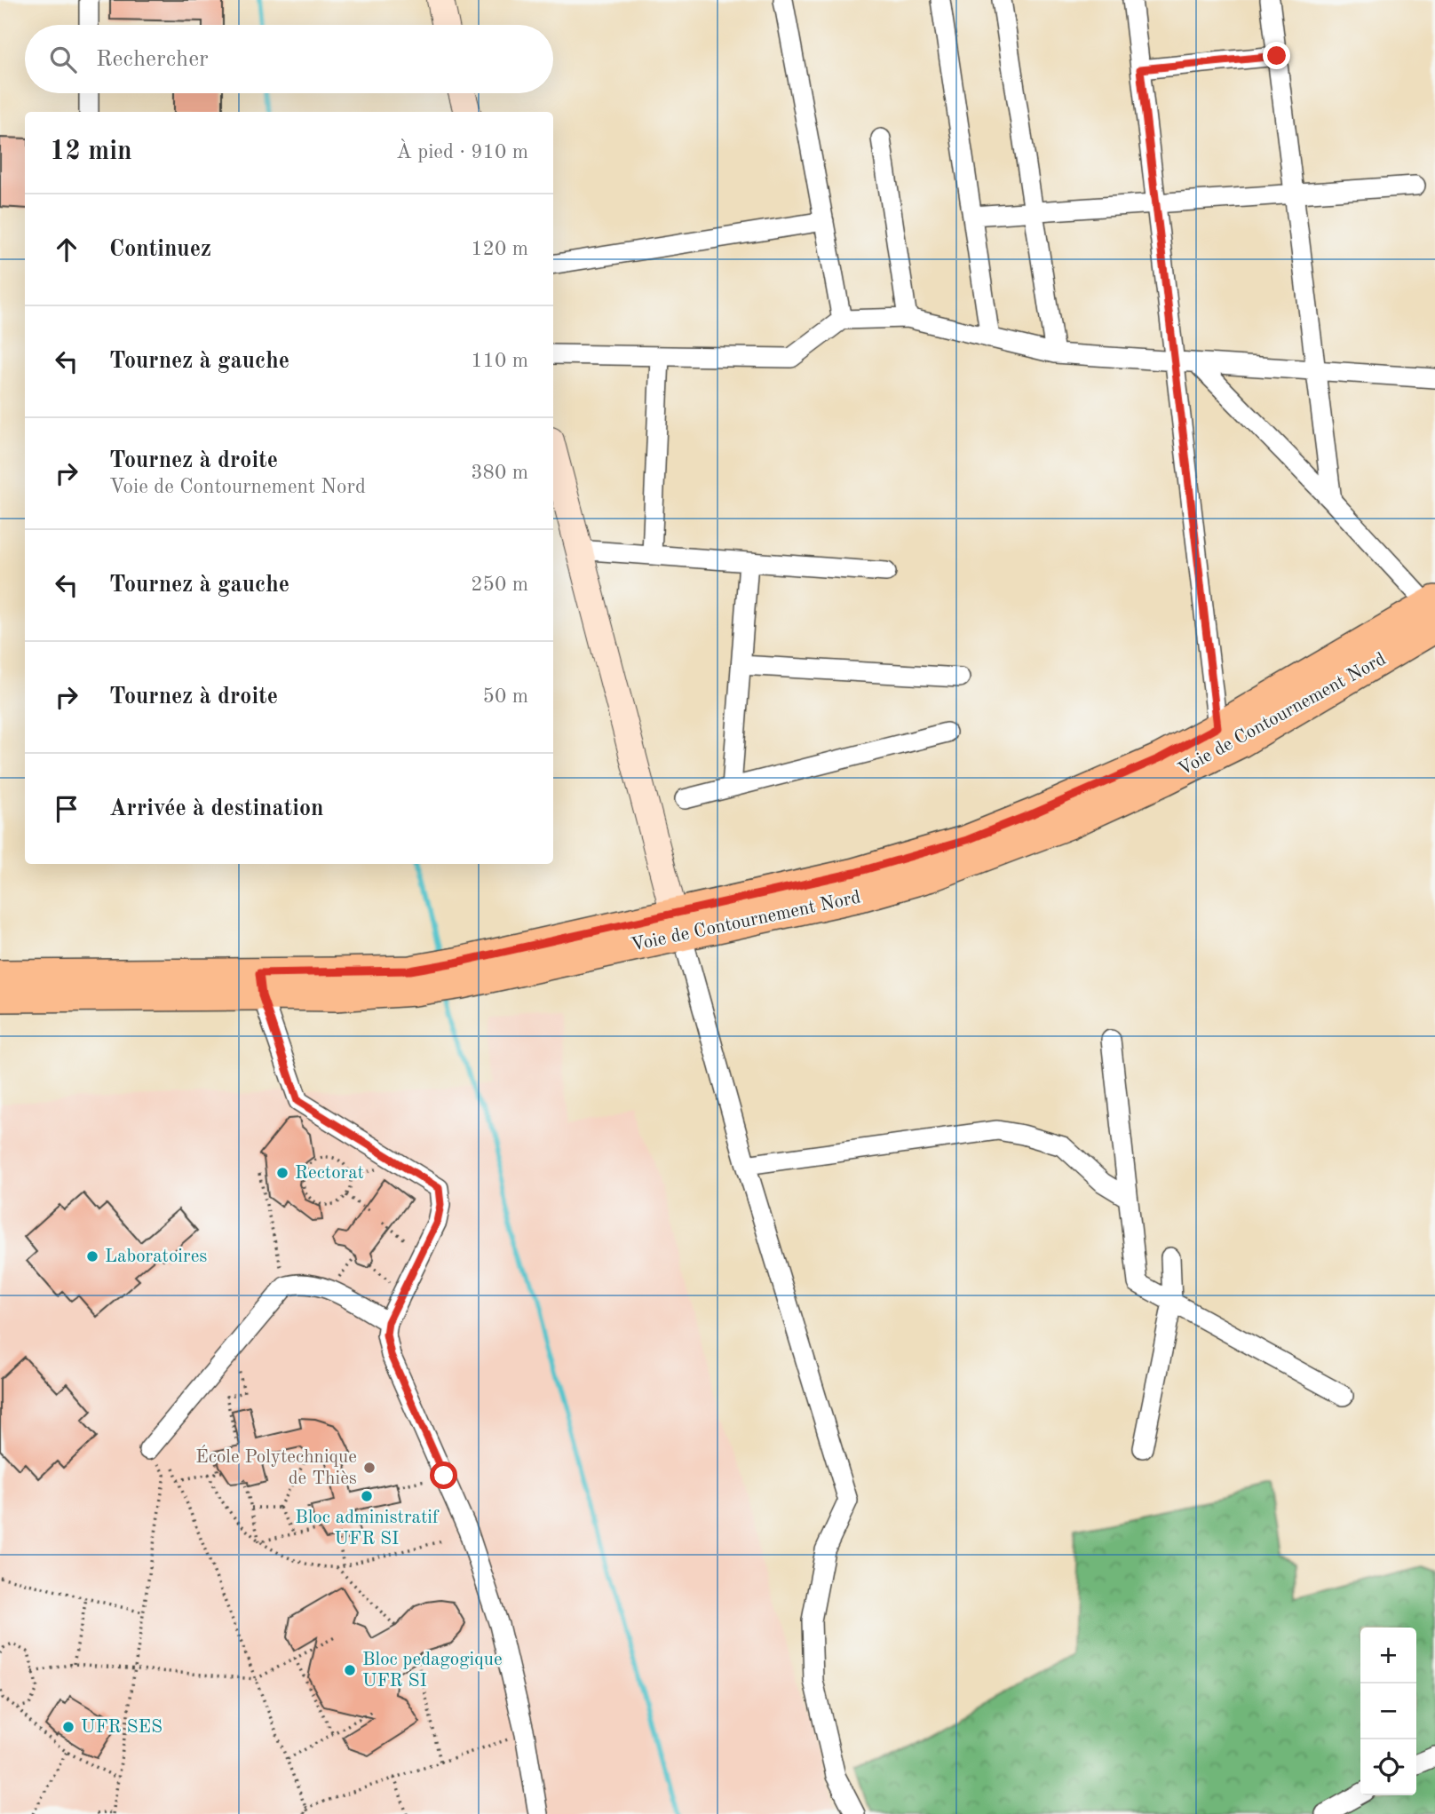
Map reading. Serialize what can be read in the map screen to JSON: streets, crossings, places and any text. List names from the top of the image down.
{
  "streets": {
    "main road": ["Voie de Contournement Nord"]
  },
  "places": [
    "Rectorat",
    "Laboratoires",
    "École Polytechnique de Thiès",
    "Bloc administratif UFR SI",
    "Bloc pedagogique UFR SI",
    "UFR SES"
  ],
  "page": {
    "search": "Rechercher",
    "heading": ["12 min", "À pied · 910 m"],
    "list": [
      ["Continuez", "120 m"],
      ["Tournez à gauche", "110 m"],
      ["Tournez à droite", "Voie de Contournement Nord", "380 m"],
      ["Tournez à gauche", "250 m"],
      ["Tournez à droite", "50 m"],
      "Arrivée à destination"
    ],
    "map_buttons": ["+", "−"]
  }
}
